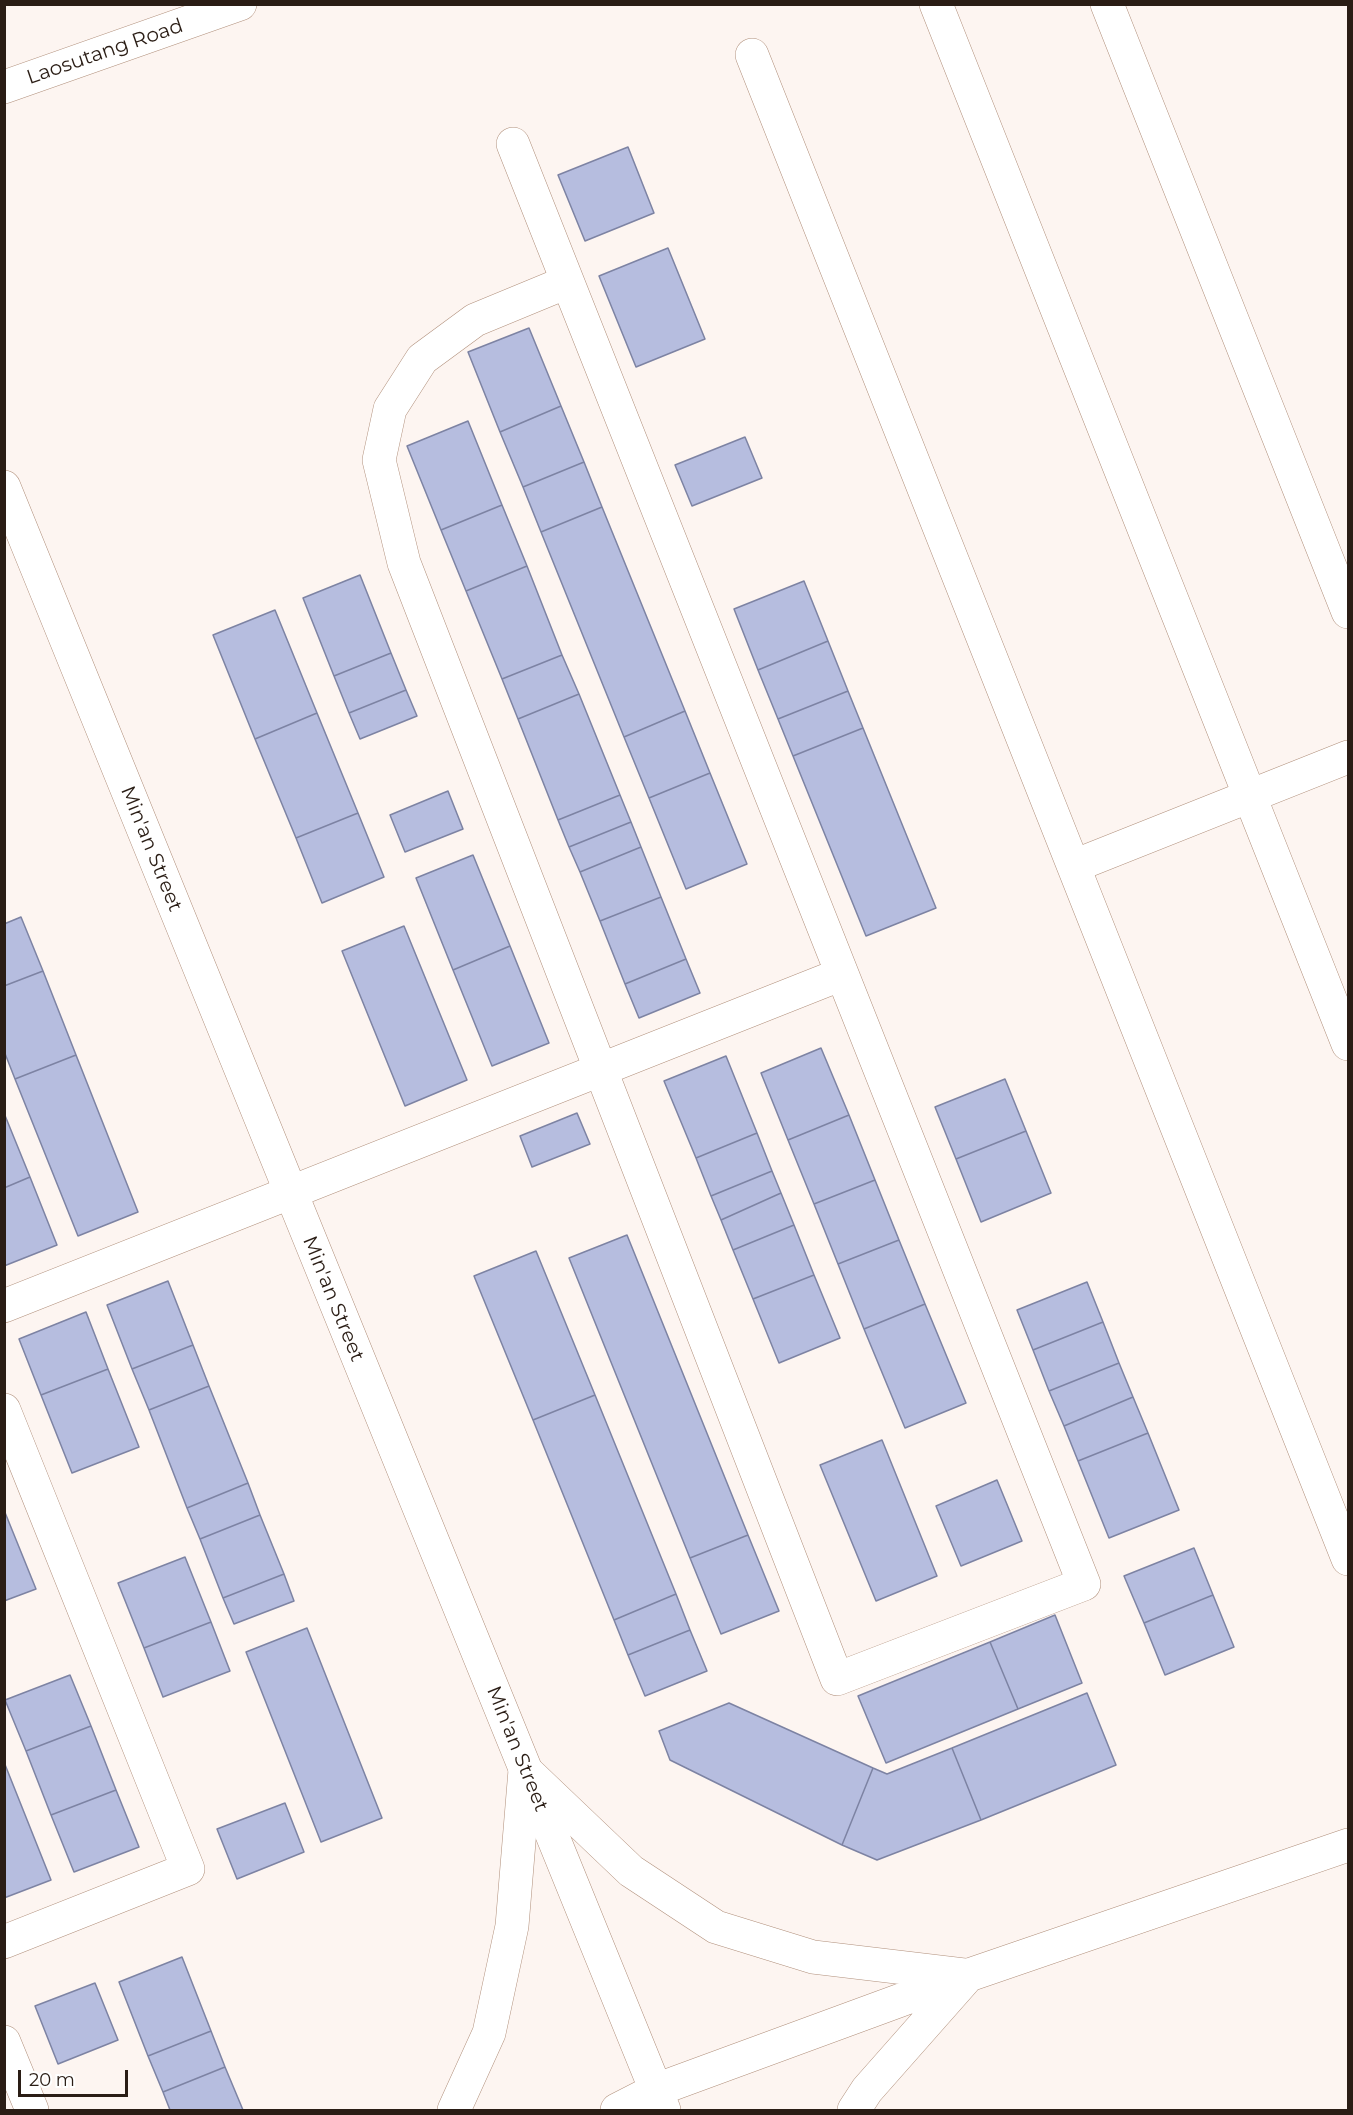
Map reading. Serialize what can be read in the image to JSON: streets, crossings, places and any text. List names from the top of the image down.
{
  "streets": {
    "street": ["Laosutang Road", "Min'an Street"]
  },
  "scale_bar": "20 m"
}
